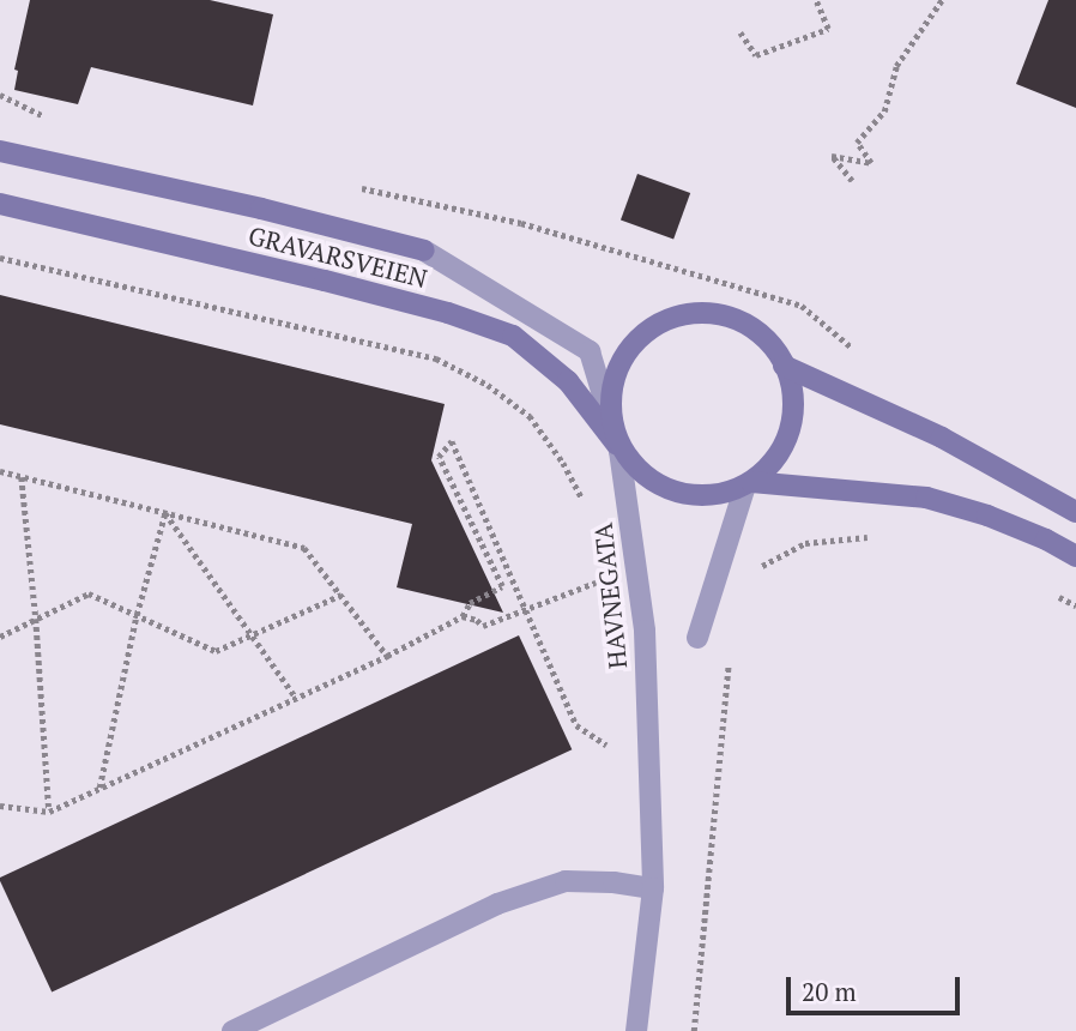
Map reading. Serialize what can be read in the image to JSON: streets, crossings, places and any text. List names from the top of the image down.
{
  "streets": {
    "main road": ["GRAVARSVEIEN"],
    "street": ["HAVNEGATA"]
  },
  "crossings": [
    ["GRAVARSVEIEN", "HAVNEGATA"]
  ],
  "scale_bar": "20 m"
}
